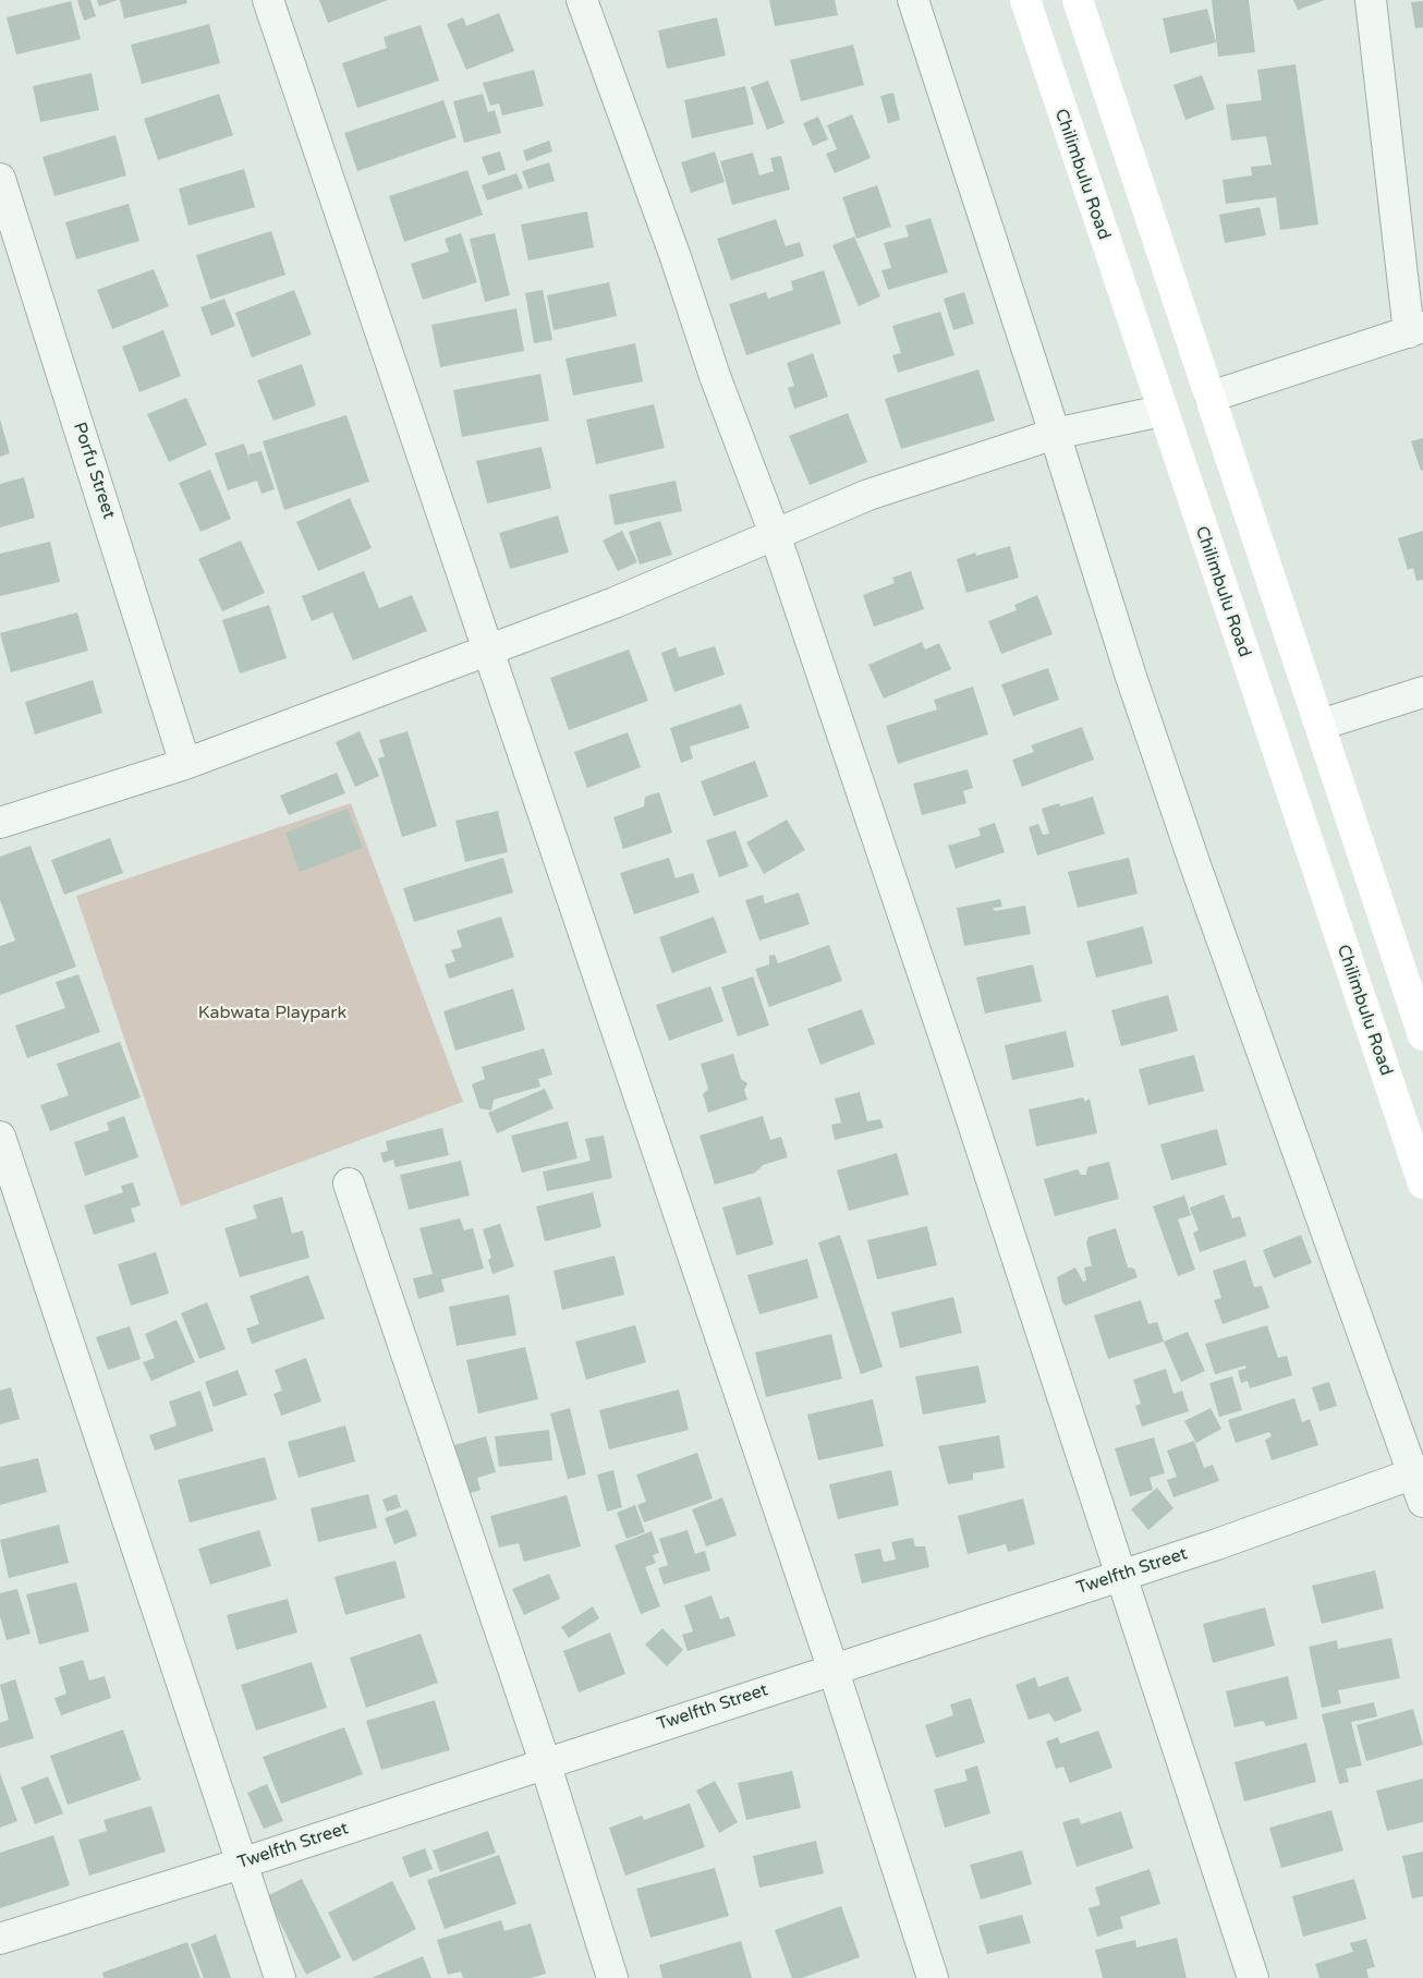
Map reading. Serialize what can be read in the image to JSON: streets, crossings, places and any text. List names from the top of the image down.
{
  "streets": {
    "main road": ["Chilimbulu Road"],
    "street": ["Porfu Street", "Twelfth Street"]
  },
  "parks": ["Kabwata Playpark"]
}
